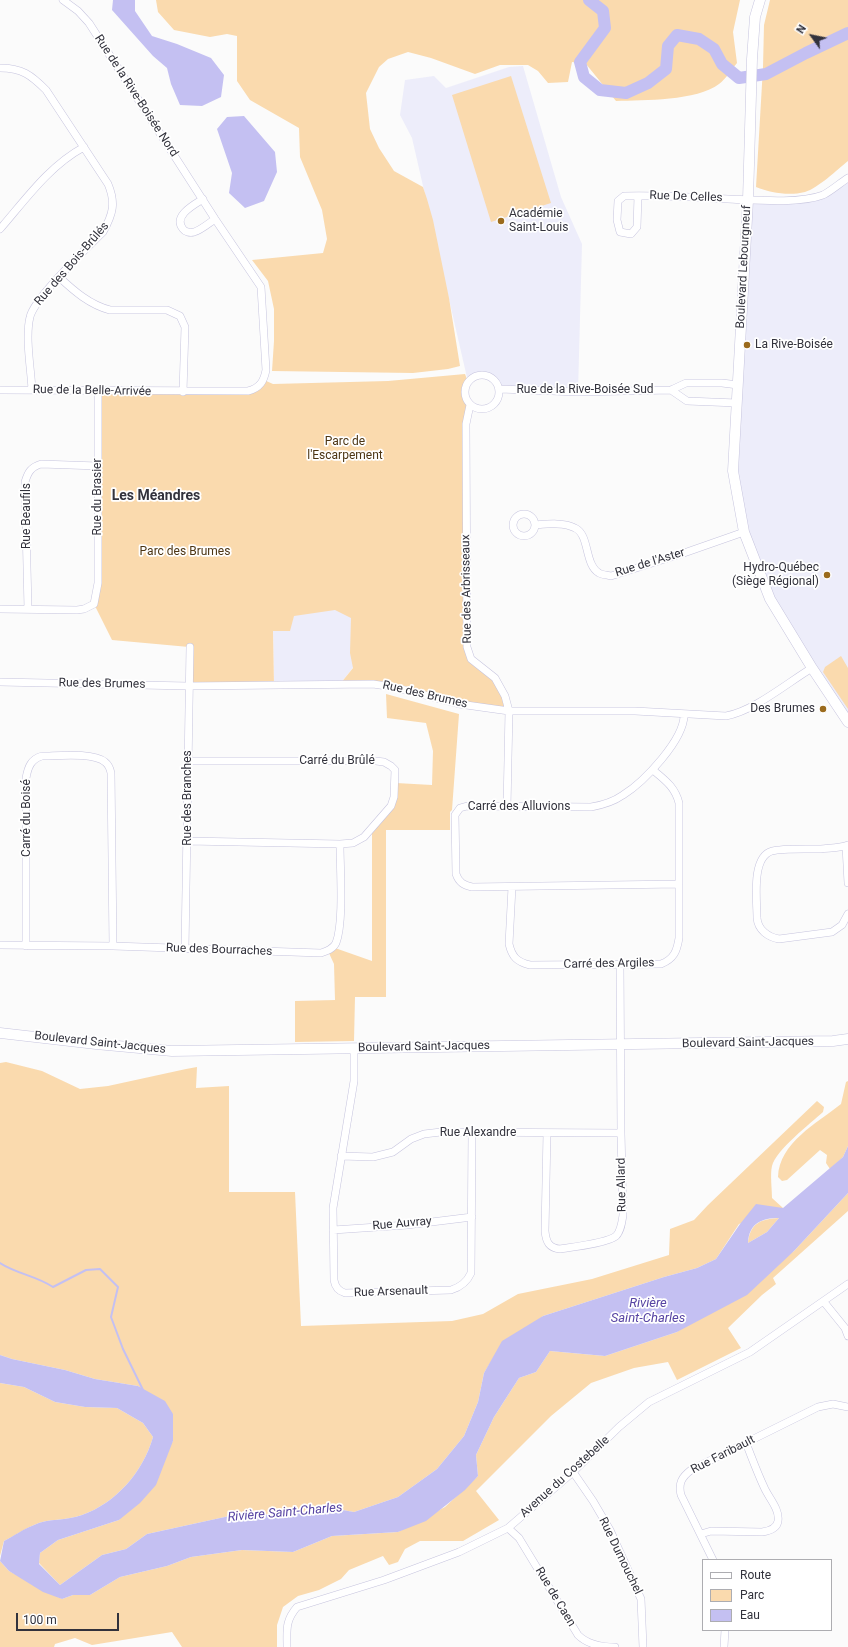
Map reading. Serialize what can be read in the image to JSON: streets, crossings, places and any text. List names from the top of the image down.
{
  "streets": {
    "street": [
      "Rue de la Rive-Boisée Nord",
      "Rue De Celles",
      "Rue des Bois-Brûlés",
      "Boulevard Lebourgneuf",
      "Rue de la Rive-Boisée Sud",
      "Rue de la Belle-Arrivée",
      "Rue du Brasier",
      "Rue Beaufils",
      "Rue de l'Aster",
      "Rue des Arbrisseaux",
      "Rue des Brumes",
      "Carré du Brûlé",
      "Rue des Branches",
      "Carré des Alluvions",
      "Carré du Boisé",
      "Rue des Bourraches",
      "Carré des Argiles",
      "Boulevard Saint-Jacques",
      "Rue Alexandre",
      "Rue Allard",
      "Rue Auvray",
      "Rue Arsenault",
      "Rue Faribault",
      "Avenue du Costebelle",
      "Rue Dumouchel",
      "Rue de Caen"
    ]
  },
  "crossings": [
    ["Rue de la Rive-Boisée Nord", "Rue de la Belle-Arrivée"],
    ["Rue De Celles", "Boulevard Lebourgneuf"],
    ["Rue des Bois-Brûlés", "Rue de la Belle-Arrivée"],
    ["Boulevard Lebourgneuf", "Rue de la Rive-Boisée Sud"],
    ["Boulevard Lebourgneuf", "Rue de l'Aster"],
    ["Boulevard Lebourgneuf", "Rue des Brumes"],
    ["Rue de la Rive-Boisée Sud", "Rue des Arbrisseaux"],
    ["Rue de la Belle-Arrivée", "Rue du Brasier"],
    ["Rue du Brasier", "Rue Beaufils"],
    ["Rue des Arbrisseaux", "Rue des Brumes"],
    ["Rue des Arbrisseaux", "Carré des Alluvions"],
    ["Rue des Brumes", "Rue des Branches"],
    ["Rue des Brumes", "Carré des Alluvions"],
    ["Carré du Brûlé", "Rue des Branches"],
    ["Carré du Brûlé", "Rue des Bourraches"],
    ["Rue des Branches", "Rue des Bourraches"],
    ["Carré des Alluvions", "Carré des Argiles"],
    ["Carré du Boisé", "Rue des Bourraches"],
    ["Carré des Argiles", "Rue Allard"],
    ["Boulevard Saint-Jacques", "Rue Allard"],
    ["Boulevard Saint-Jacques", "Rue Arsenault"],
    ["Rue Alexandre", "Rue Allard"],
    ["Rue Alexandre", "Rue Arsenault"],
    ["Rue Auvray", "Rue Arsenault"],
    ["Avenue du Costebelle", "Rue Dumouchel"],
    ["Avenue du Costebelle", "Rue de Caen"]
  ],
  "districts": ["Les Méandres"],
  "water": ["Rivière Saint-Charles"],
  "parks": ["Parc de l'Escarpement", "Parc des Brumes"],
  "places": [
    "Académie Saint-Louis",
    "La Rive-Boisée",
    "Hydro-Québec (Siège Régional)",
    "Des Brumes"
  ],
  "legend": ["Route", "Parc", "Eau"],
  "scale_bar": "100 m",
  "north": "top left"
}
